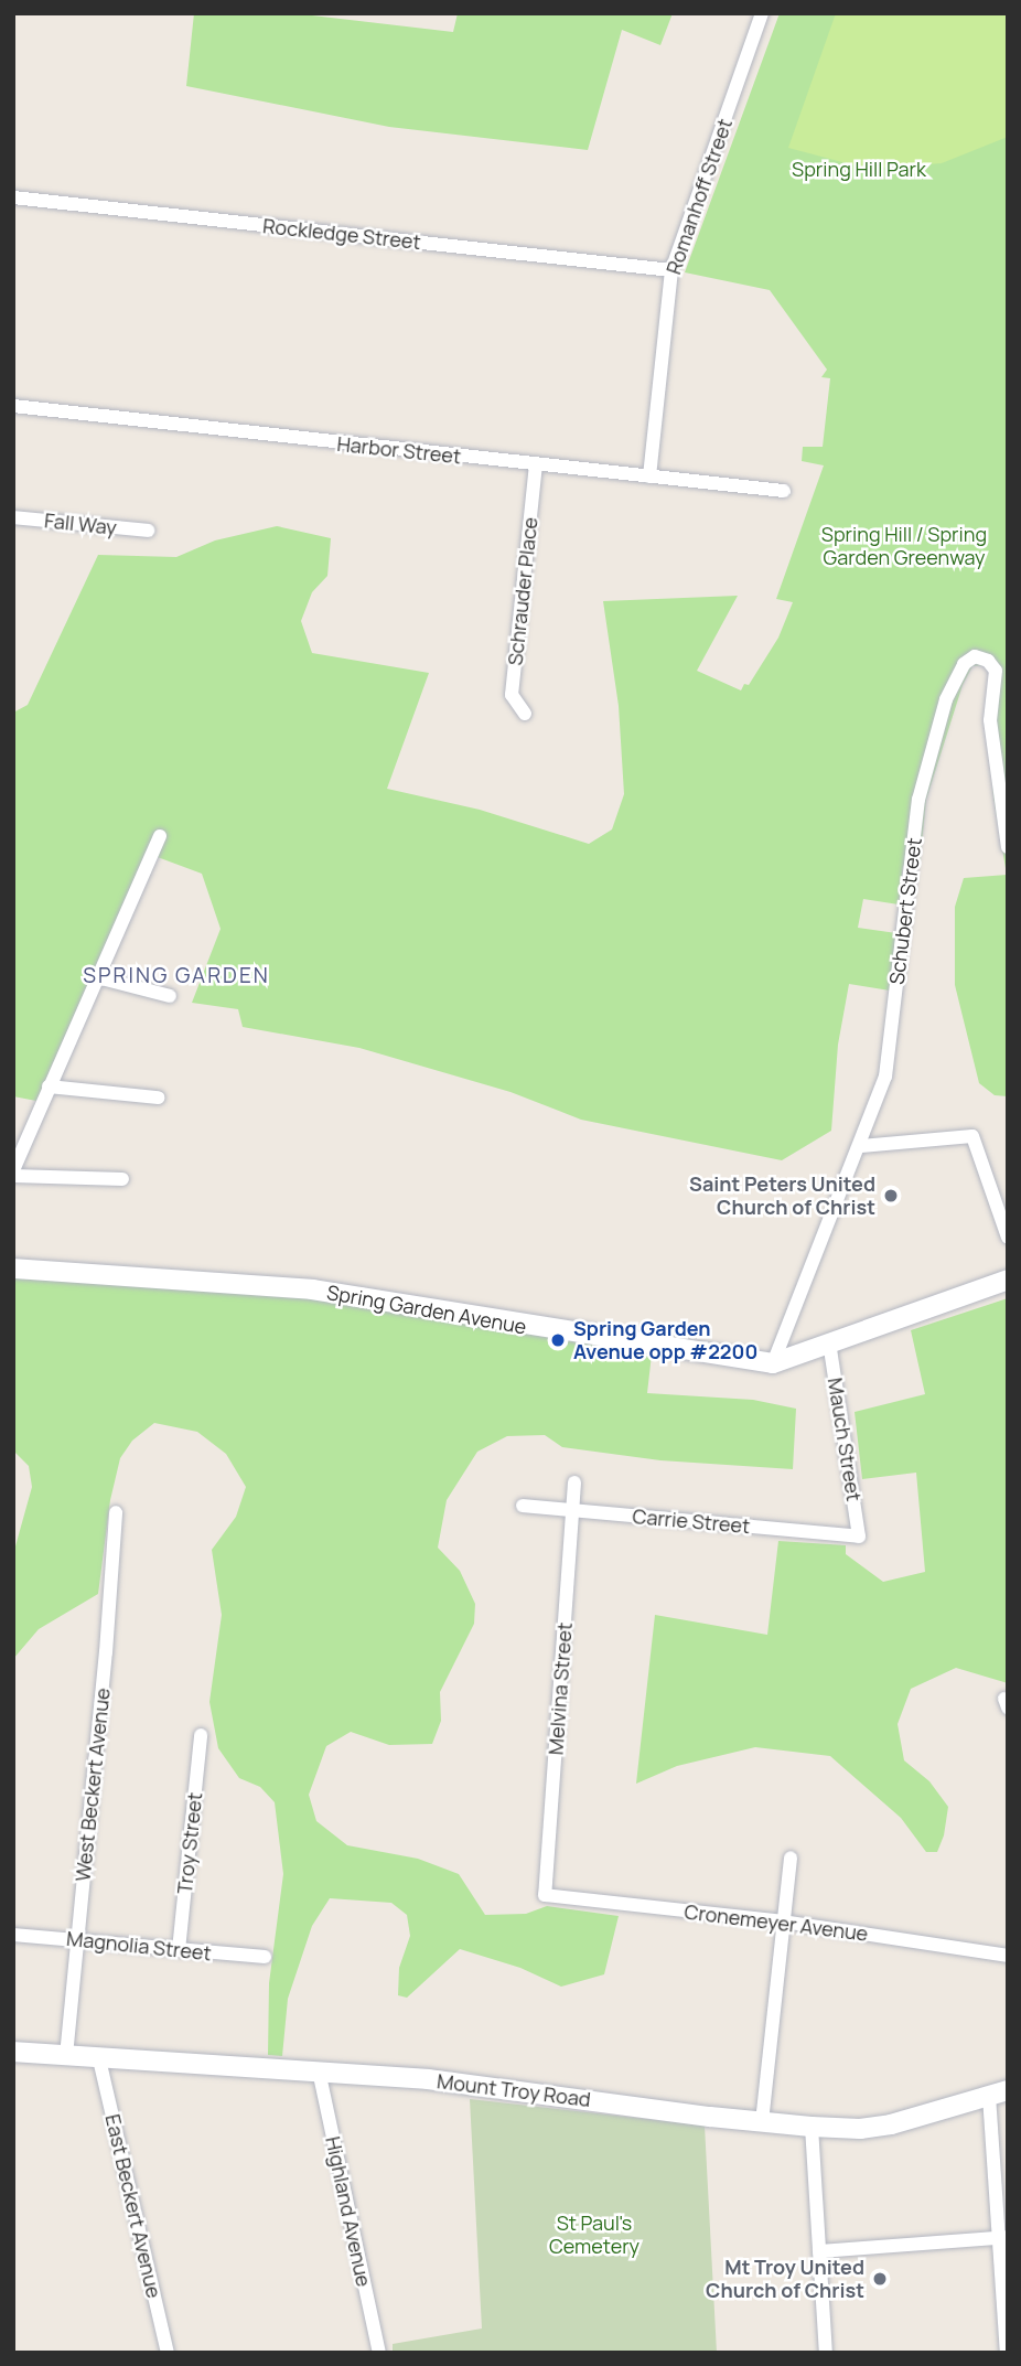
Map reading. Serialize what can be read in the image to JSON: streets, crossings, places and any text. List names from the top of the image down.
{
  "streets": {
    "street": [
      "Romanhoff Street",
      "Rockledge Street",
      "Harbor Street",
      "Fall Way",
      "Schrauder Place",
      "Schubert Street",
      "Spring Garden Avenue",
      "Mauch Street",
      "Carrie Street",
      "Melvina Street",
      "West Beckert Avenue",
      "Troy Street",
      "Cronemeyer Avenue",
      "Magnolia Street",
      "Mount Troy Road",
      "East Beckert Avenue",
      "Highland Avenue"
    ]
  },
  "crossings": [
    ["Romanhoff Street", "Rockledge Street"],
    ["Romanhoff Street", "Harbor Street"],
    ["Harbor Street", "Schrauder Place"],
    ["Schubert Street", "Spring Garden Avenue"],
    ["Spring Garden Avenue", "Mauch Street"],
    ["Mauch Street", "Carrie Street"],
    ["Carrie Street", "Melvina Street"],
    ["Melvina Street", "Cronemeyer Avenue"],
    ["West Beckert Avenue", "Magnolia Street"],
    ["West Beckert Avenue", "Mount Troy Road"],
    ["Troy Street", "Magnolia Street"],
    ["Mount Troy Road", "East Beckert Avenue"],
    ["Mount Troy Road", "Highland Avenue"]
  ],
  "districts": ["SPRING GARDEN"],
  "parks": ["Spring Hill Park", "Spring Hill / Spring Garden Greenway", "St Paul's Cemetery"],
  "places": ["Saint Peters United Church of Christ", "Spring Garden Avenue opp #2200", "Mt Troy United Church of Christ"]
}
